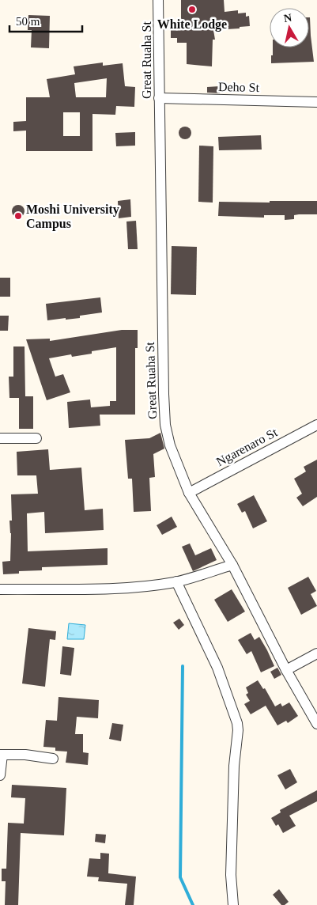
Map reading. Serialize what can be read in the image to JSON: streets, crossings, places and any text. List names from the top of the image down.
{
  "streets": {
    "street": ["Great Ruaha St", "Deho St", "Ngarenaro St"]
  },
  "crossings": [
    ["Great Ruaha St", "Deho St"],
    ["Great Ruaha St", "Ngarenaro St"]
  ],
  "places": ["White Lodge", "Moshi University Campus"],
  "scale_bar": "50 m",
  "north": "top"
}
